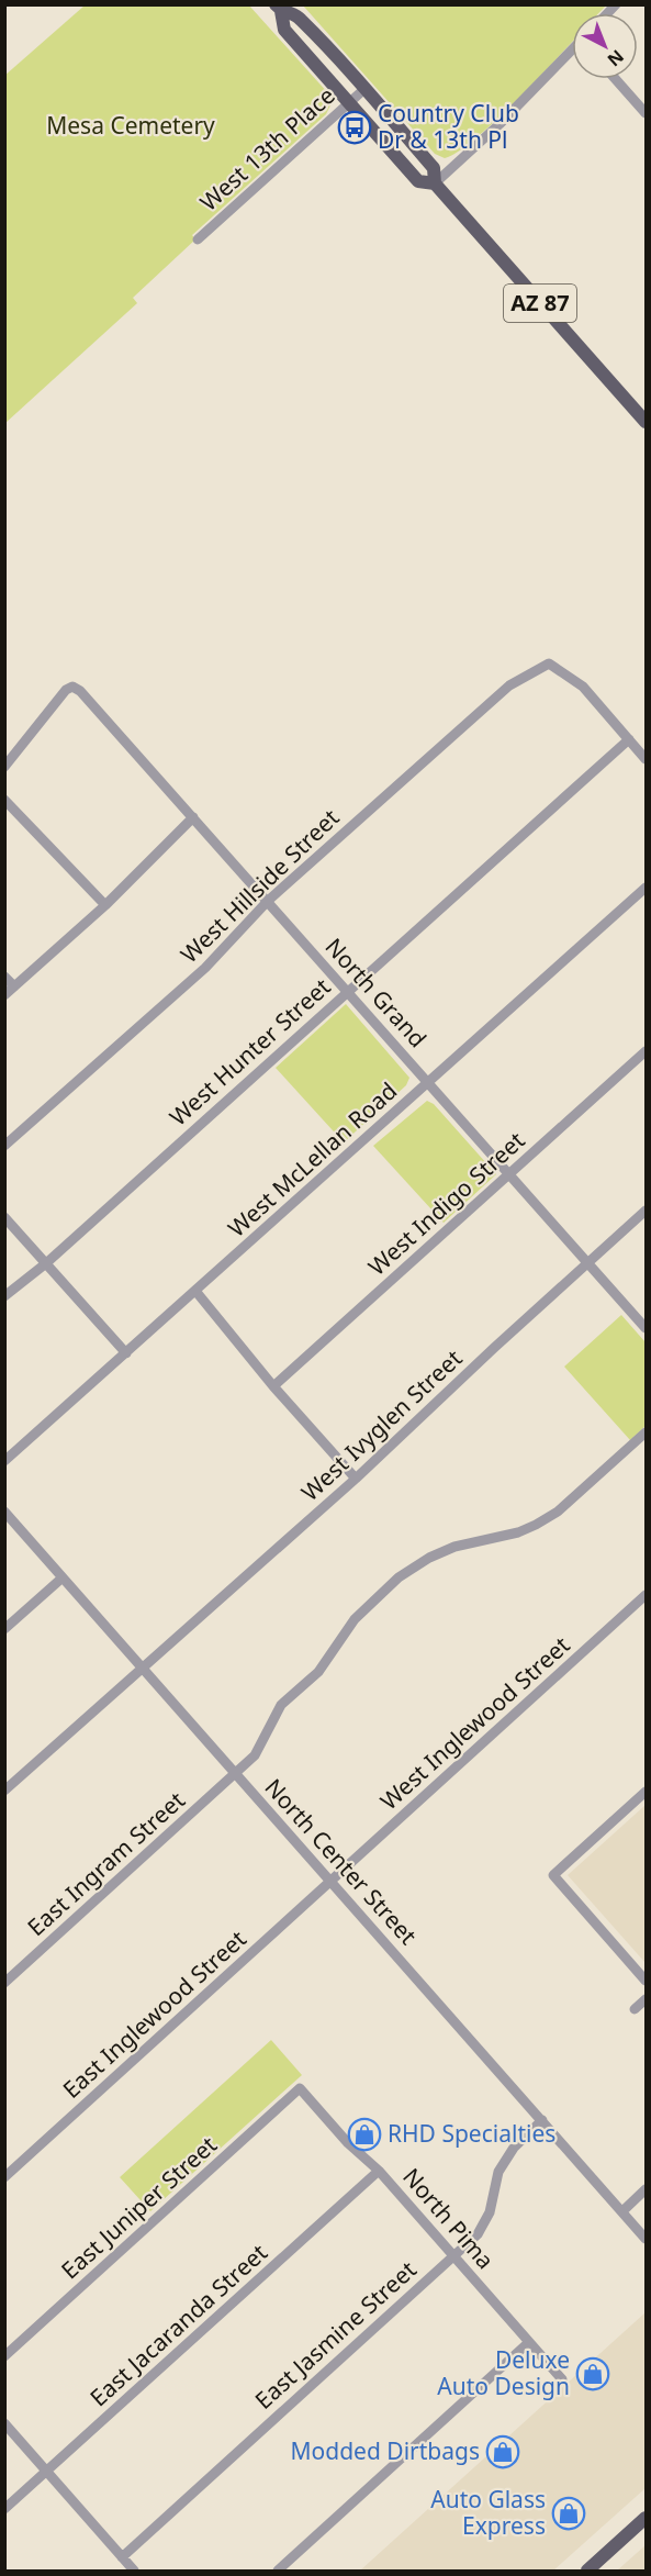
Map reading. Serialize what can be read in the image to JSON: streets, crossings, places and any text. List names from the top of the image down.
{
  "streets": {
    "main road": ["AZ 87"],
    "street": [
      "West 13th Place",
      "West Hillside Street",
      "North Grand",
      "West Hunter Street",
      "West McLellan Road",
      "West Indigo Street",
      "West Ivyglen Street",
      "West Inglewood Street",
      "North Center Street",
      "East Ingram Street",
      "East Inglewood Street",
      "East Juniper Street",
      "North Pima",
      "East Jacaranda Street",
      "East Jasmine Street"
    ]
  },
  "crossings": [
    ["West 13th Place", "AZ 87"],
    ["West Hillside Street", "North Grand"],
    ["West Hillside Street", "West Hunter Street"],
    ["North Grand", "West Hunter Street"],
    ["North Grand", "West McLellan Road"],
    ["North Grand", "West Indigo Street"],
    ["North Grand", "West Ivyglen Street"],
    ["West Ivyglen Street", "North Center Street"],
    ["West Inglewood Street", "North Center Street"],
    ["West Inglewood Street", "East Inglewood Street"],
    ["North Center Street", "East Ingram Street"],
    ["North Center Street", "East Inglewood Street"],
    ["North Center Street", "East Jasmine Street"],
    ["East Juniper Street", "North Pima"],
    ["North Pima", "East Jacaranda Street"],
    ["North Pima", "East Jasmine Street"]
  ],
  "parks": ["Mesa Cemetery"],
  "places": {
    "bus stop": ["Country Club Dr & 13th Pl"],
    "shop": [
      "RHD Specialties",
      "Deluxe Auto Design",
      "Modded Dirtbags",
      "Auto Glass Express"
    ]
  },
  "north": "bottom right"
}
